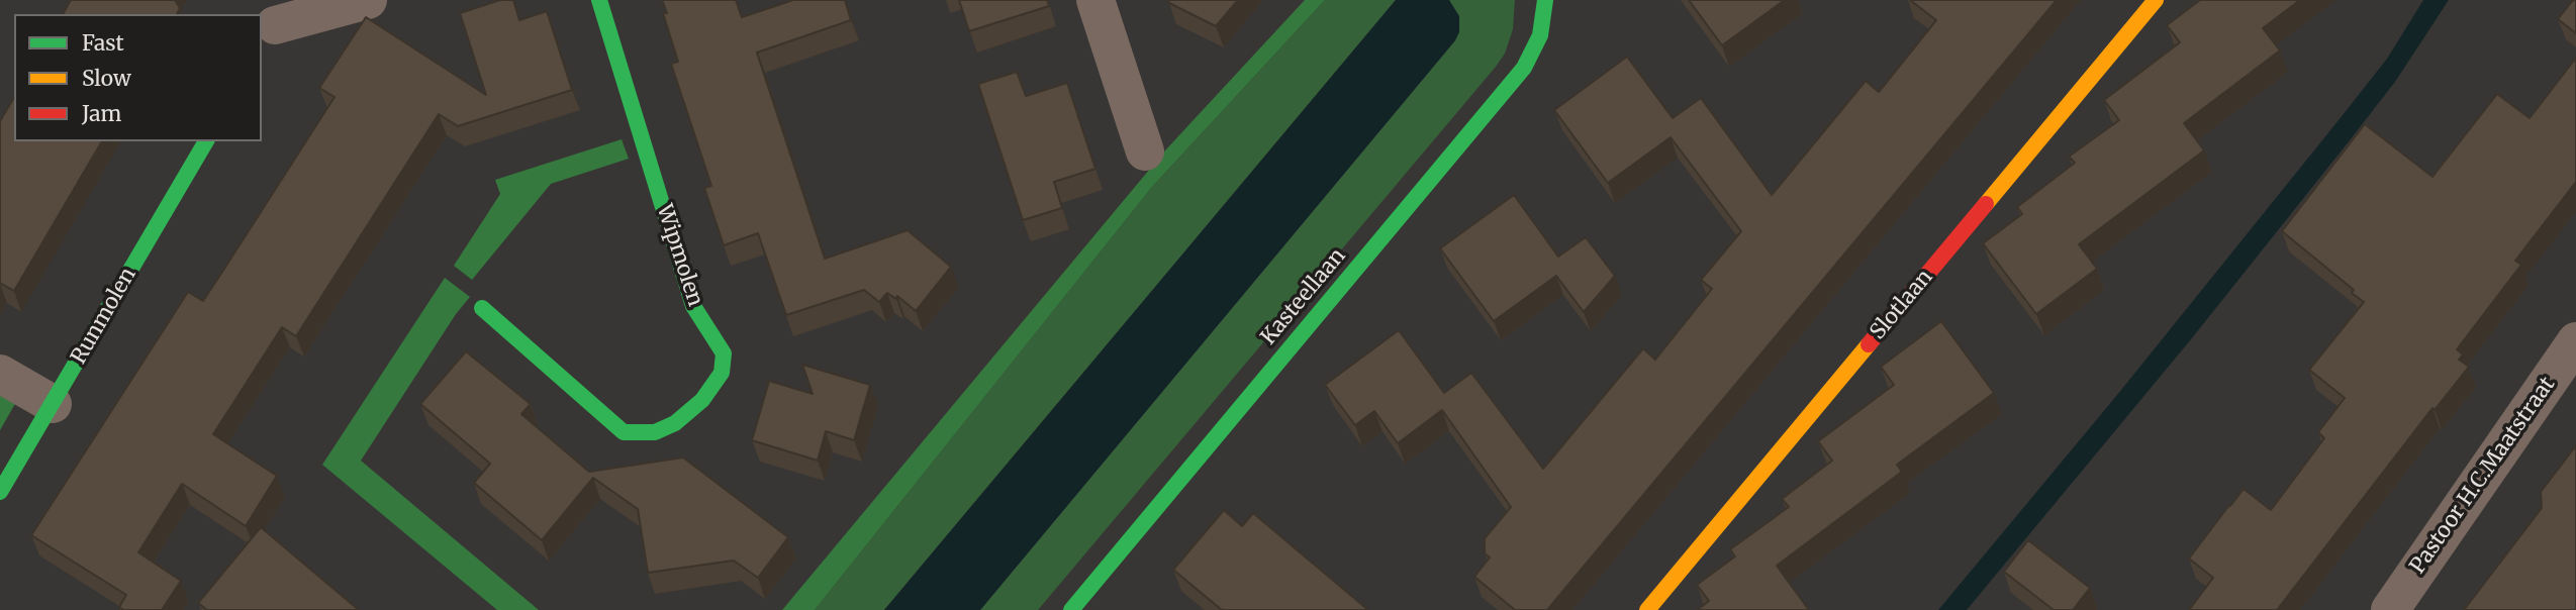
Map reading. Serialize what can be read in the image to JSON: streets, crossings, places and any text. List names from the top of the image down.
{
  "streets": {
    "street": [
      "Wipmolen",
      "Kasteellaan",
      "Slotlaan",
      "Runmolen",
      "Pastoor H.C.Maatstraat"
    ]
  },
  "legend": ["Fast", "Slow", "Jam"]
}
